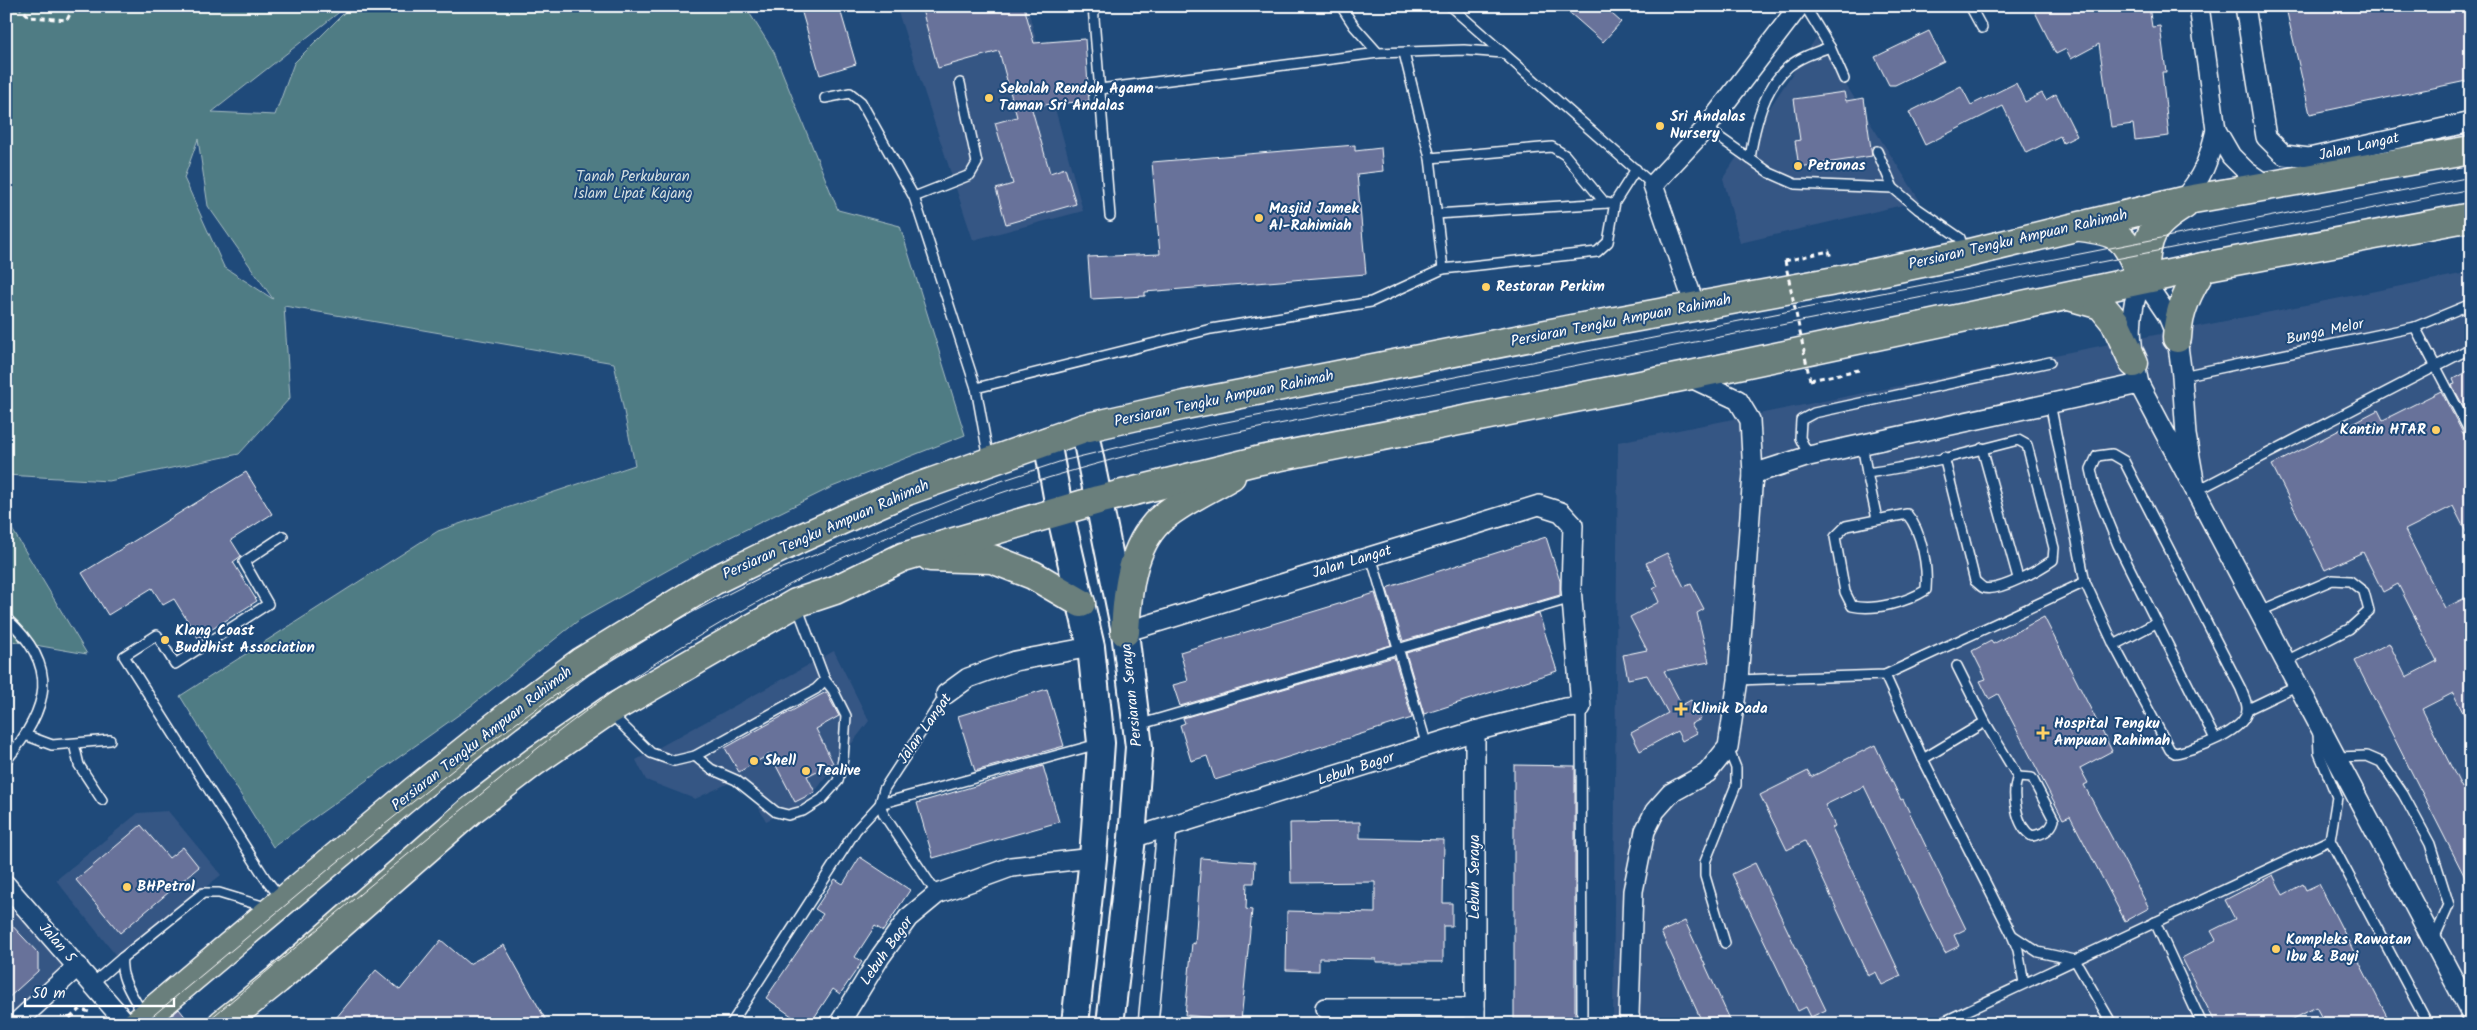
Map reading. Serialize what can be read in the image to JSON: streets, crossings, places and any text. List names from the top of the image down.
{
  "streets": {
    "highway": ["Persiaran Tengku Ampuan Rahimah"],
    "main road": ["Persiaran Seraya"],
    "street": [
      "Jalan Langat",
      "Lebuh Bagor",
      "Lebuh Seraya",
      "Jalan 5"
    ],
    "lane": ["Bunga Melor"]
  },
  "crossings": [
    ["Jalan Langat", "Persiaran Seraya"],
    ["Persiaran Tengku Ampuan Rahimah", "Persiaran Seraya"],
    ["Persiaran Tengku Ampuan Rahimah", "Jalan 5"],
    ["Persiaran Seraya", "Lebuh Bagor"],
    ["Lebuh Bagor", "Lebuh Seraya"]
  ],
  "parks": ["Tanah Perkuburan Islam Lipat Kajang"],
  "places": {
    "other": [
      "Sekolah Rendah Agama Taman Sri Andalas",
      "Sri Andalas Nursery",
      "Petronas",
      "Masjid Jamek Al-Rahimiah",
      "Restoran Perkim",
      "Kantin HTAR",
      "Klang Coast Buddhist Association",
      "Shell",
      "Tealive",
      "BHPetrol",
      "Kompleks Rawatan Ibu & Bayi"
    ],
    "health": ["Klinik Dada", "Hospital Tengku Ampuan Rahimah"]
  },
  "scale_bar": "50 m"
}
